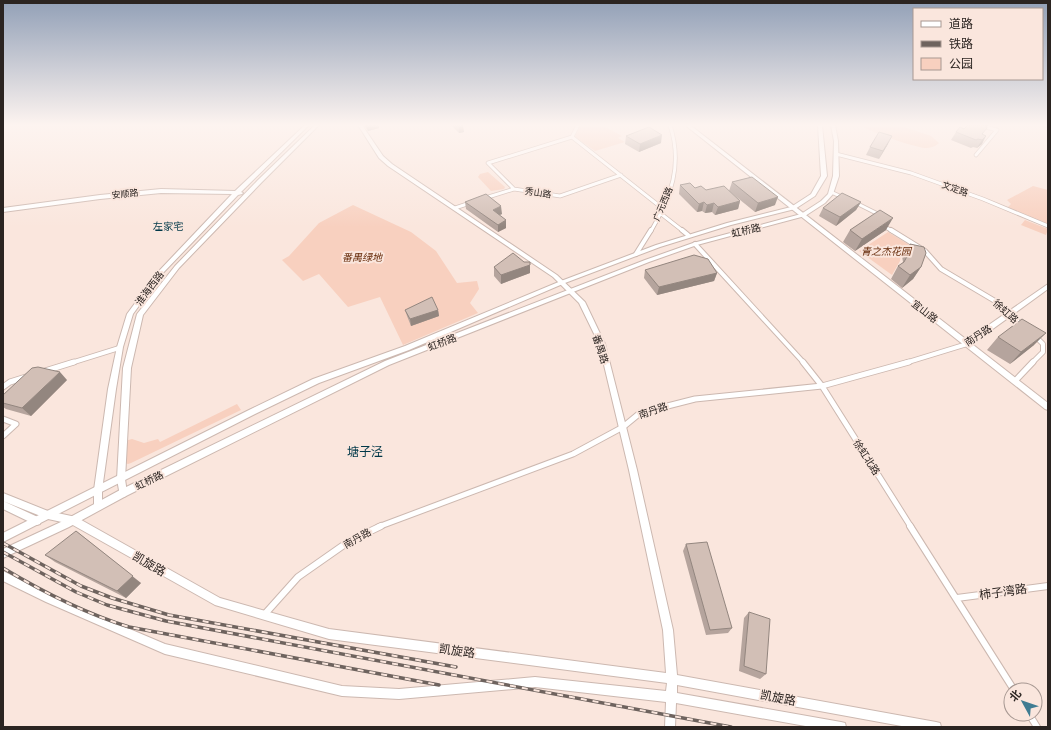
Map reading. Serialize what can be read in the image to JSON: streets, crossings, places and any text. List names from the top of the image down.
{
  "streets": {
    "main road": [
      "安顺路",
      "虹桥路",
      "淮海西路",
      "宜山路",
      "南丹路",
      "番禺路",
      "凯旋路"
    ],
    "street": [
      "文定路",
      "秀山路",
      "广元西路",
      "徐虹路",
      "徐虹北路",
      "柿子湾路"
    ]
  },
  "crossings": [
    ["秀山路", "番禺路"],
    ["安顺路", "淮海西路"],
    ["广元西路", "虹桥路"],
    ["虹桥路", "淮海西路"],
    ["虹桥路", "宜山路"],
    ["虹桥路", "番禺路"],
    ["虹桥路", "徐虹北路"],
    ["虹桥路", "凯旋路"],
    ["宜山路", "南丹路"],
    ["徐虹路", "南丹路"],
    ["南丹路", "番禺路"],
    ["南丹路", "徐虹北路"],
    ["南丹路", "凯旋路"],
    ["番禺路", "凯旋路"],
    ["徐虹北路", "柿子湾路"]
  ],
  "districts": ["左家宅", "塘子泾"],
  "parks": ["青之杰花园", "番禺绿地"],
  "legend": ["道路", "铁路", "公园"],
  "north": "top left"
}
